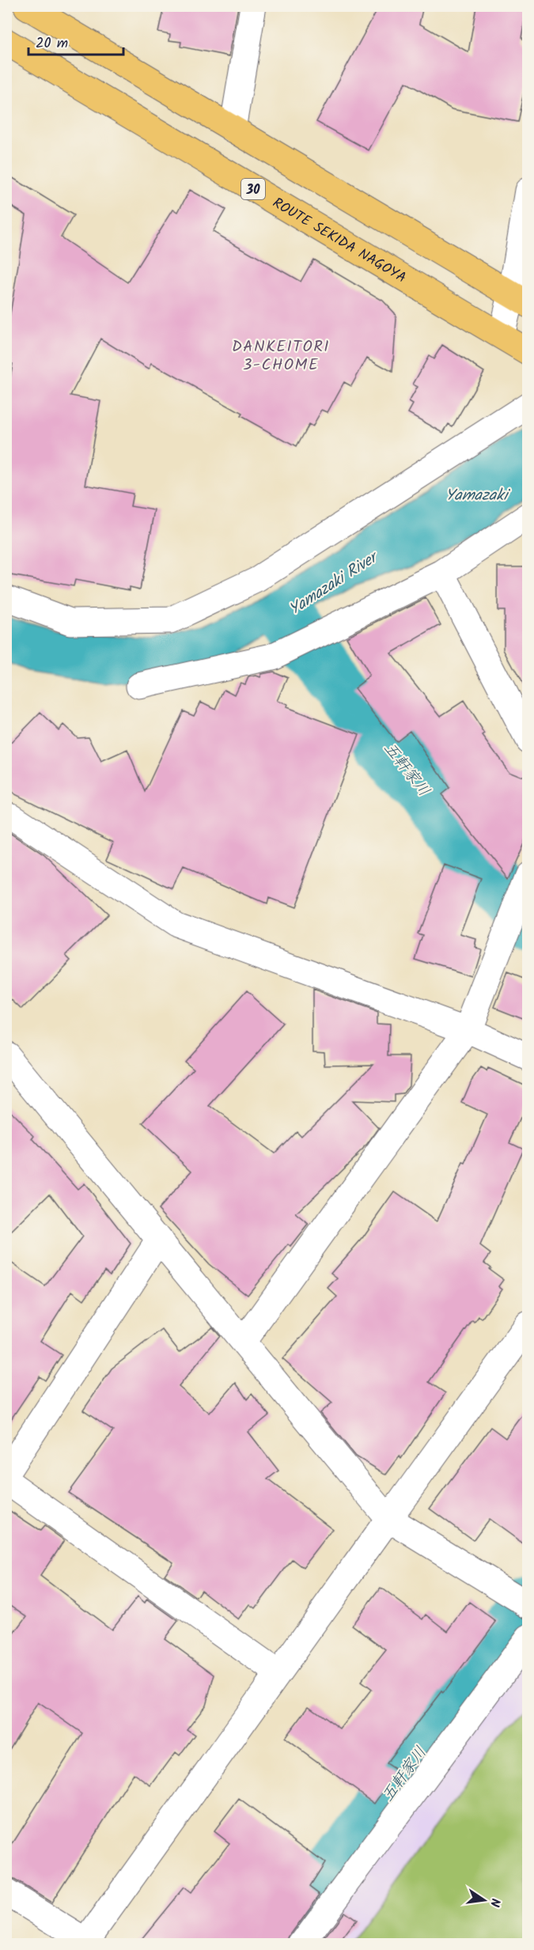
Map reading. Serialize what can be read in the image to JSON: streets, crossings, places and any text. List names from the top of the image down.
{
  "streets": {
    "main road": ["30", "ROUTE SEKIDA NAGOYA"]
  },
  "districts": ["DANKEITORI 3-CHOME"],
  "water": ["Yamazaki", "Yamazaki River", "五軒家川"],
  "scale_bar": "20 m",
  "north": "right"
}
